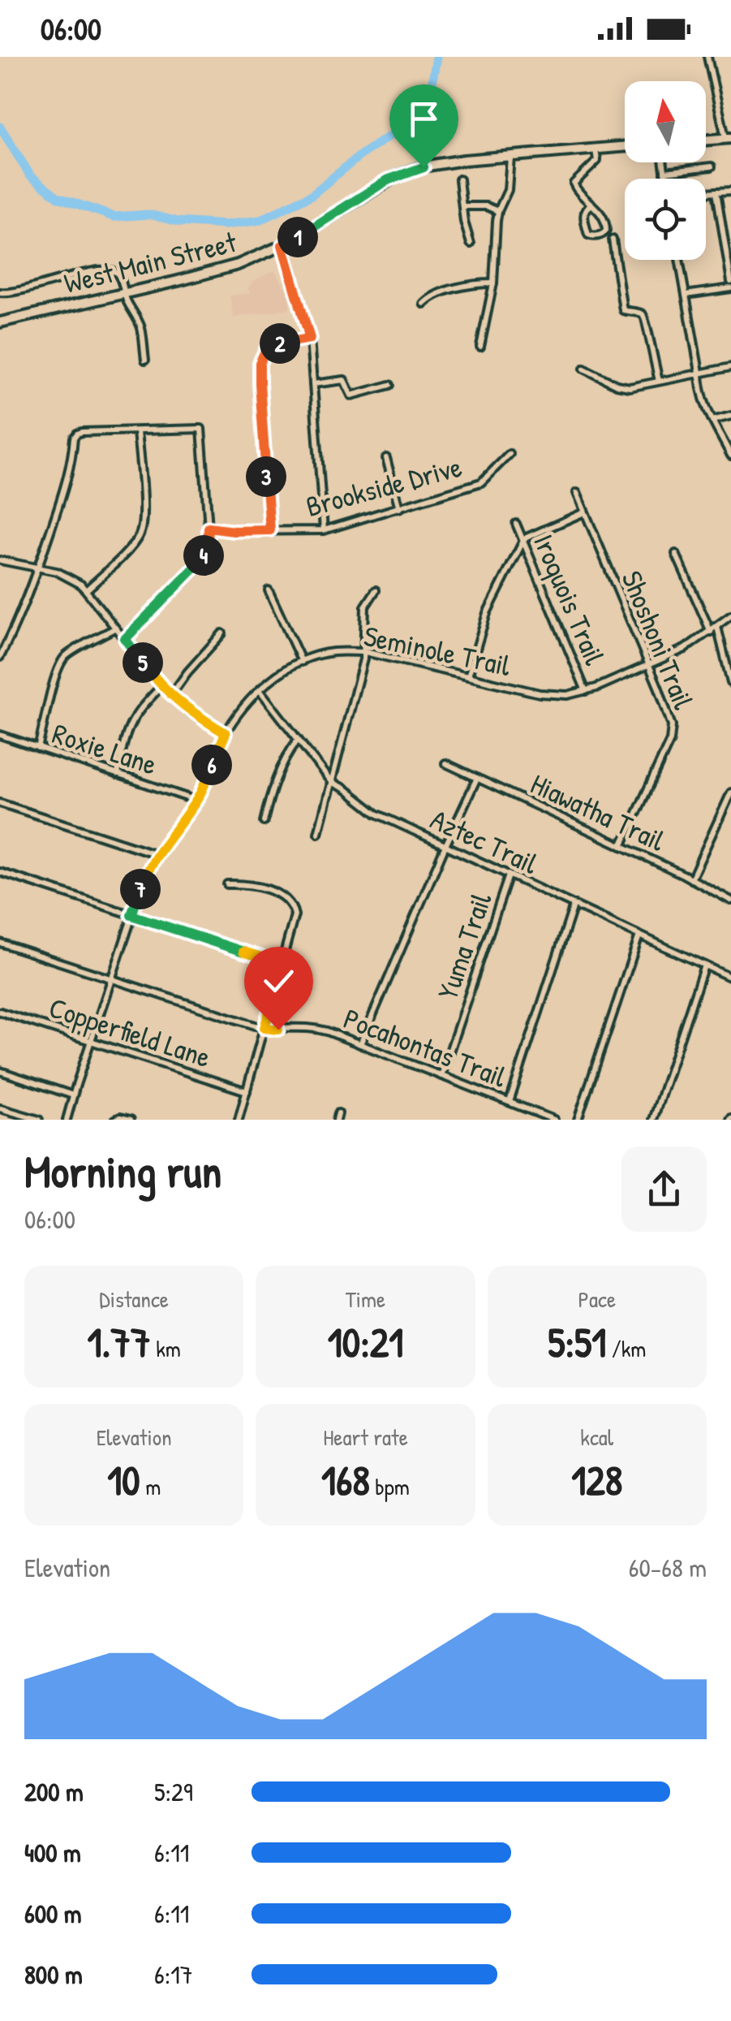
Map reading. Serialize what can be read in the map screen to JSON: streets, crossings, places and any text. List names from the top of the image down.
{
  "streets": {
    "main road": ["West Main Street"],
    "street": [
      "Brookside Drive",
      "Iroquois Trail",
      "Shoshoni Trail",
      "Seminole Trail",
      "Roxie Lane",
      "Hiawatha Trail",
      "Aztec Trail",
      "Yuma Trail",
      "Copperfield Lane",
      "Pocahontas Trail"
    ]
  },
  "crossings": [
    ["Iroquois Trail", "Seminole Trail"],
    ["Shoshoni Trail", "Seminole Trail"],
    ["Shoshoni Trail", "Hiawatha Trail"],
    ["Seminole Trail", "Roxie Lane"],
    ["Seminole Trail", "Aztec Trail"],
    ["Seminole Trail", "Copperfield Lane"],
    ["Seminole Trail", "Pocahontas Trail"],
    ["Aztec Trail", "Yuma Trail"],
    ["Yuma Trail", "Pocahontas Trail"]
  ],
  "north": "top",
  "page": {
    "status": "06:00",
    "pins": [
      "1",
      "2",
      "3",
      "4",
      "5",
      "6",
      "7"
    ],
    "heading": ["Morning run", "06:00"],
    "stats": [
      ["Distance", "1.77 km"],
      ["Time", "10:21"],
      ["Pace", "5:51 /km"],
      ["Elevation", "10 m"],
      ["Heart rate", "168 bpm"],
      ["kcal", "128"]
    ],
    "chart": ["Elevation", "60–68 m"],
    "list": [
      {
        "name": "200 m",
        "note": "5:29"
      },
      {
        "name": "400 m",
        "note": "6:11"
      },
      {
        "name": "600 m",
        "note": "6:11"
      },
      {
        "name": "800 m",
        "note": "6:17"
      }
    ]
  }
}
